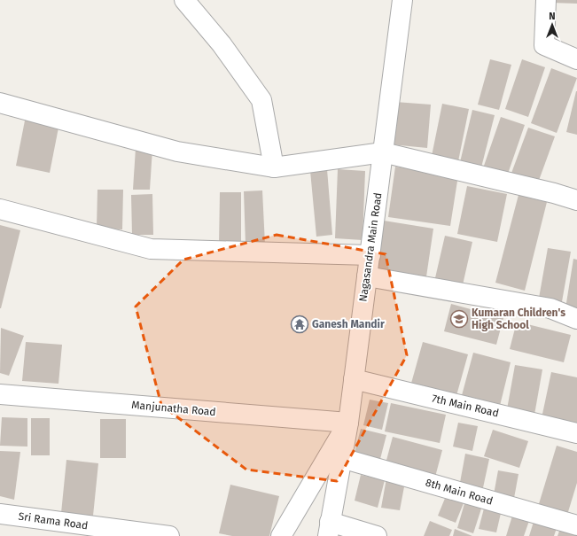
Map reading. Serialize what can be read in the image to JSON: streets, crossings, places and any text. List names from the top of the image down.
{
  "streets": {
    "street": [
      "Nagasandra Main Road",
      "7th Main Road",
      "Manjunatha Road",
      "8th Main Road",
      "Sri Rama Road"
    ]
  },
  "crossings": [
    ["Nagasandra Main Road", "7th Main Road"],
    ["Nagasandra Main Road", "Manjunatha Road"],
    ["Nagasandra Main Road", "8th Main Road"]
  ],
  "places": {
    "school or university": ["Kumaran Children's High School"],
    "temple": ["Ganesh Mandir"]
  },
  "north": "top"
}
